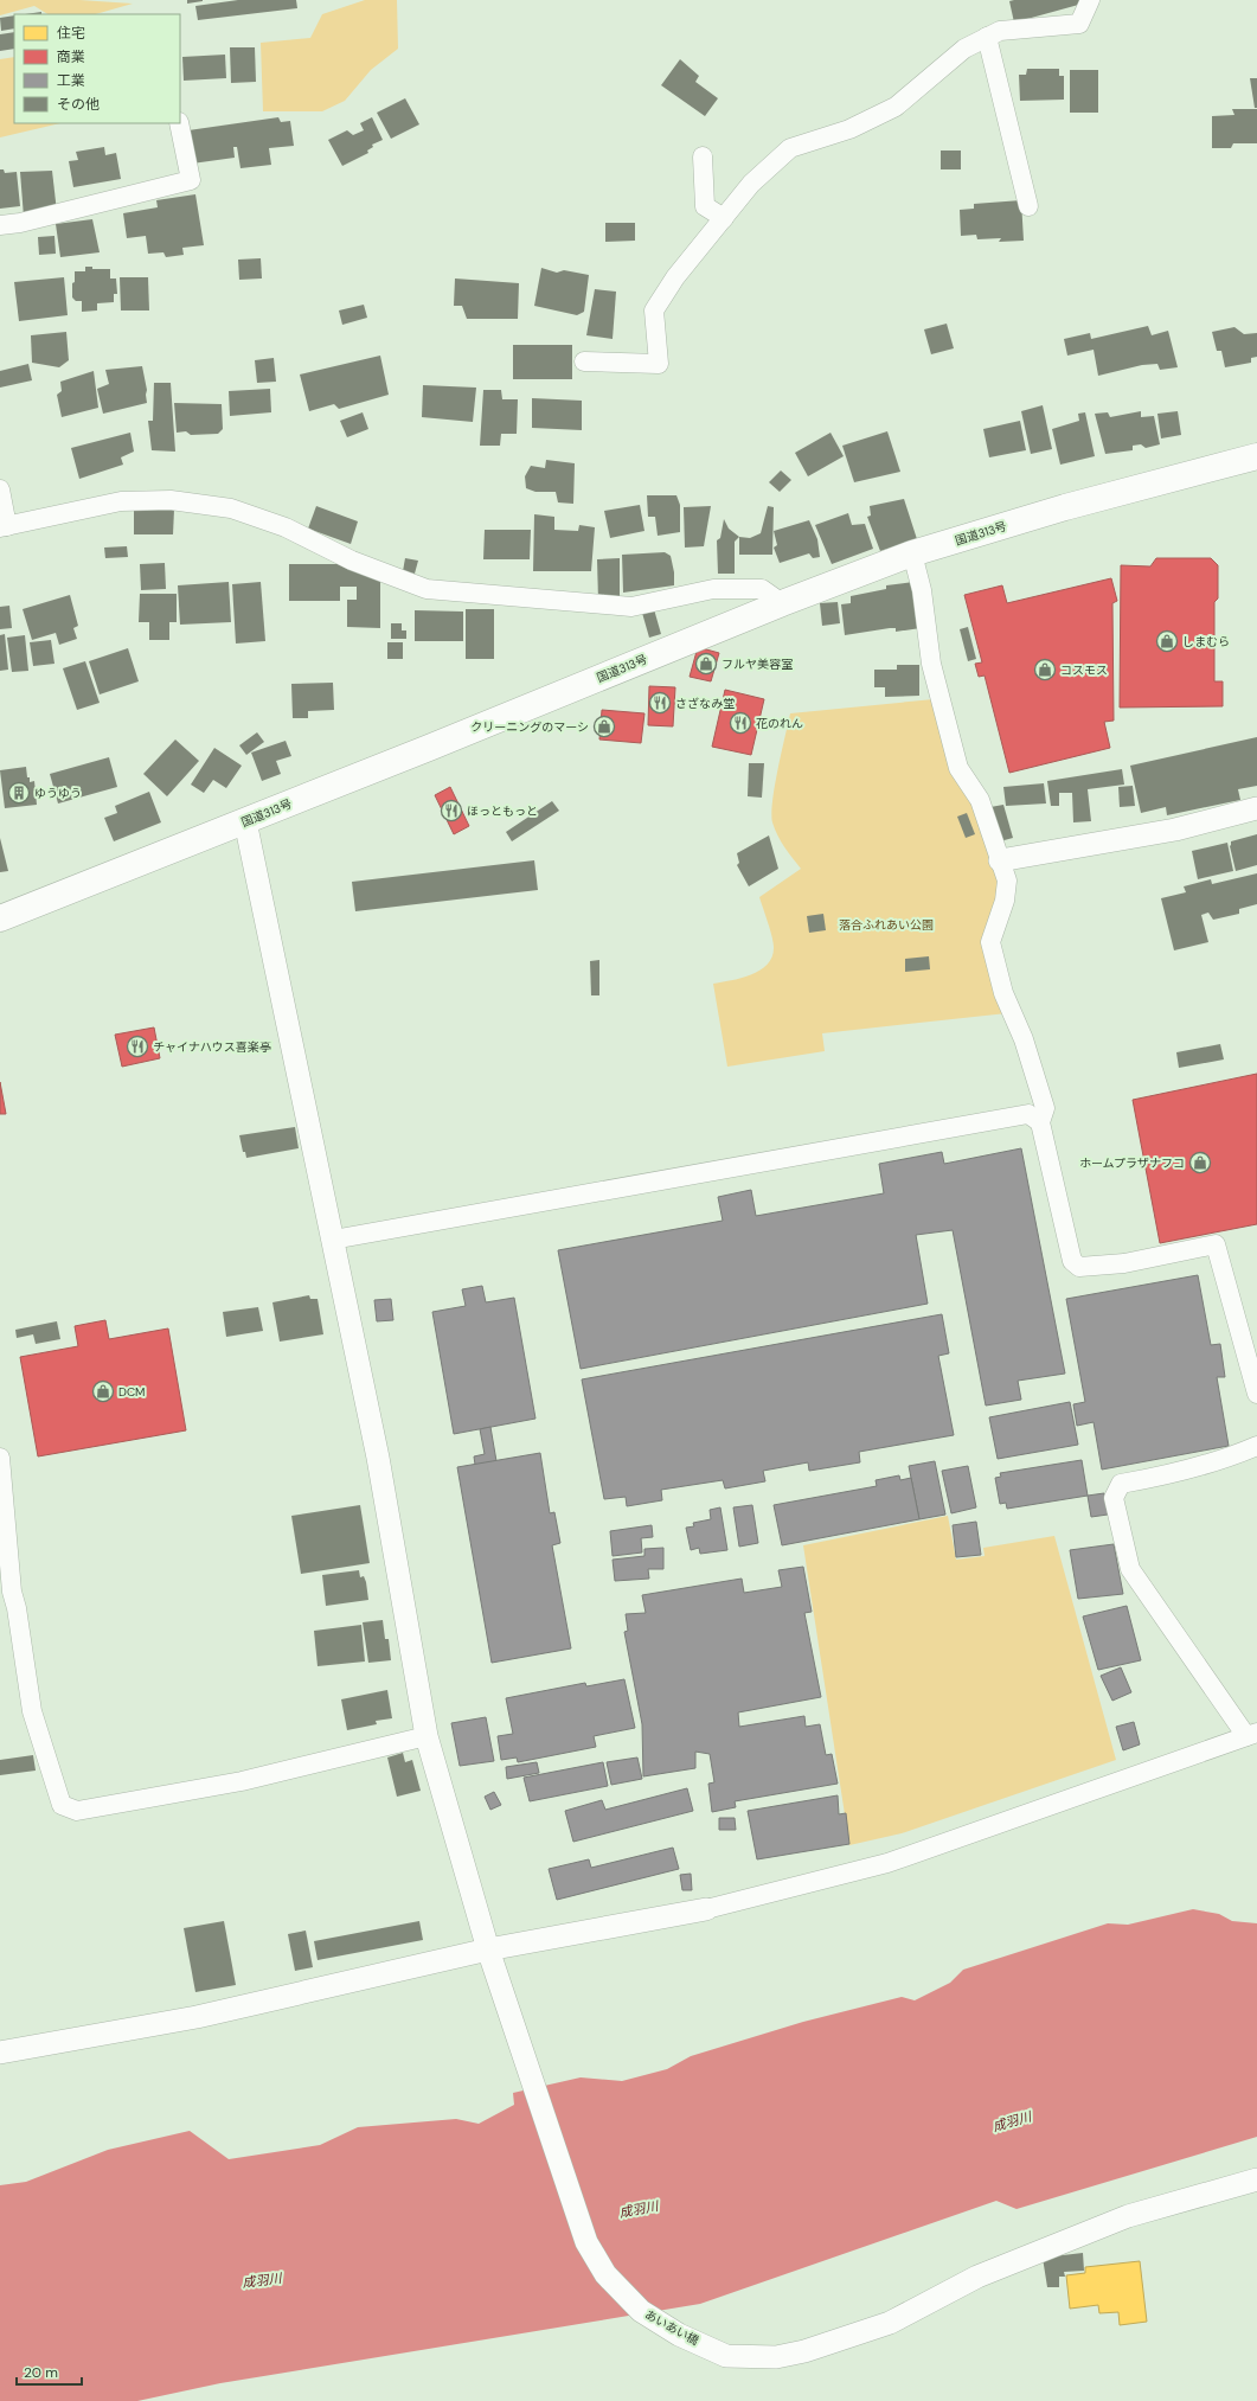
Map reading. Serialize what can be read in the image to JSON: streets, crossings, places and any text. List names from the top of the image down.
{
  "streets": {
    "highway": ["国道313号"],
    "street": ["あいあい橋"]
  },
  "crossings": [
    ["国道313号", "あいあい橋"]
  ],
  "water": ["成羽川"],
  "parks": ["落合ふれあい公園"],
  "places": {
    "shop": [
      "しまむら",
      "フルヤ美容室",
      "コスモス",
      "クリーニングのマーシ",
      "ホームプラザナフコ",
      "DCM"
    ],
    "restaurant": [
      "さざなみ堂",
      "花のれん",
      "ほっともっと",
      "チャイナハウス喜楽亭"
    ],
    "building": ["ゆうゆう"]
  },
  "legend": [
    "住宅",
    "商業",
    "工業",
    "その他"
  ],
  "scale_bar": "20 m"
}
